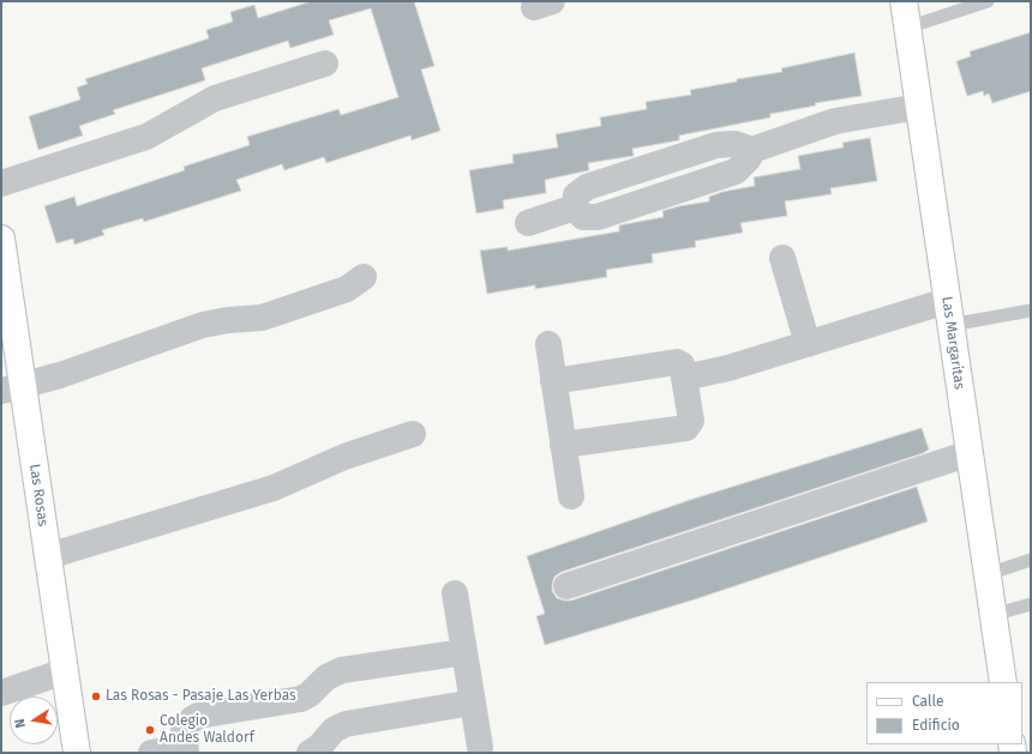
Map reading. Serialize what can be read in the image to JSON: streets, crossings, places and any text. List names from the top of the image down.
{
  "streets": {
    "street": ["Las Margaritas", "Las Rosas"]
  },
  "places": ["Las Rosas - Pasaje Las Yerbas", "Colegio Andes Waldorf"],
  "legend": ["Calle", "Edificio"],
  "north": "left"
}
